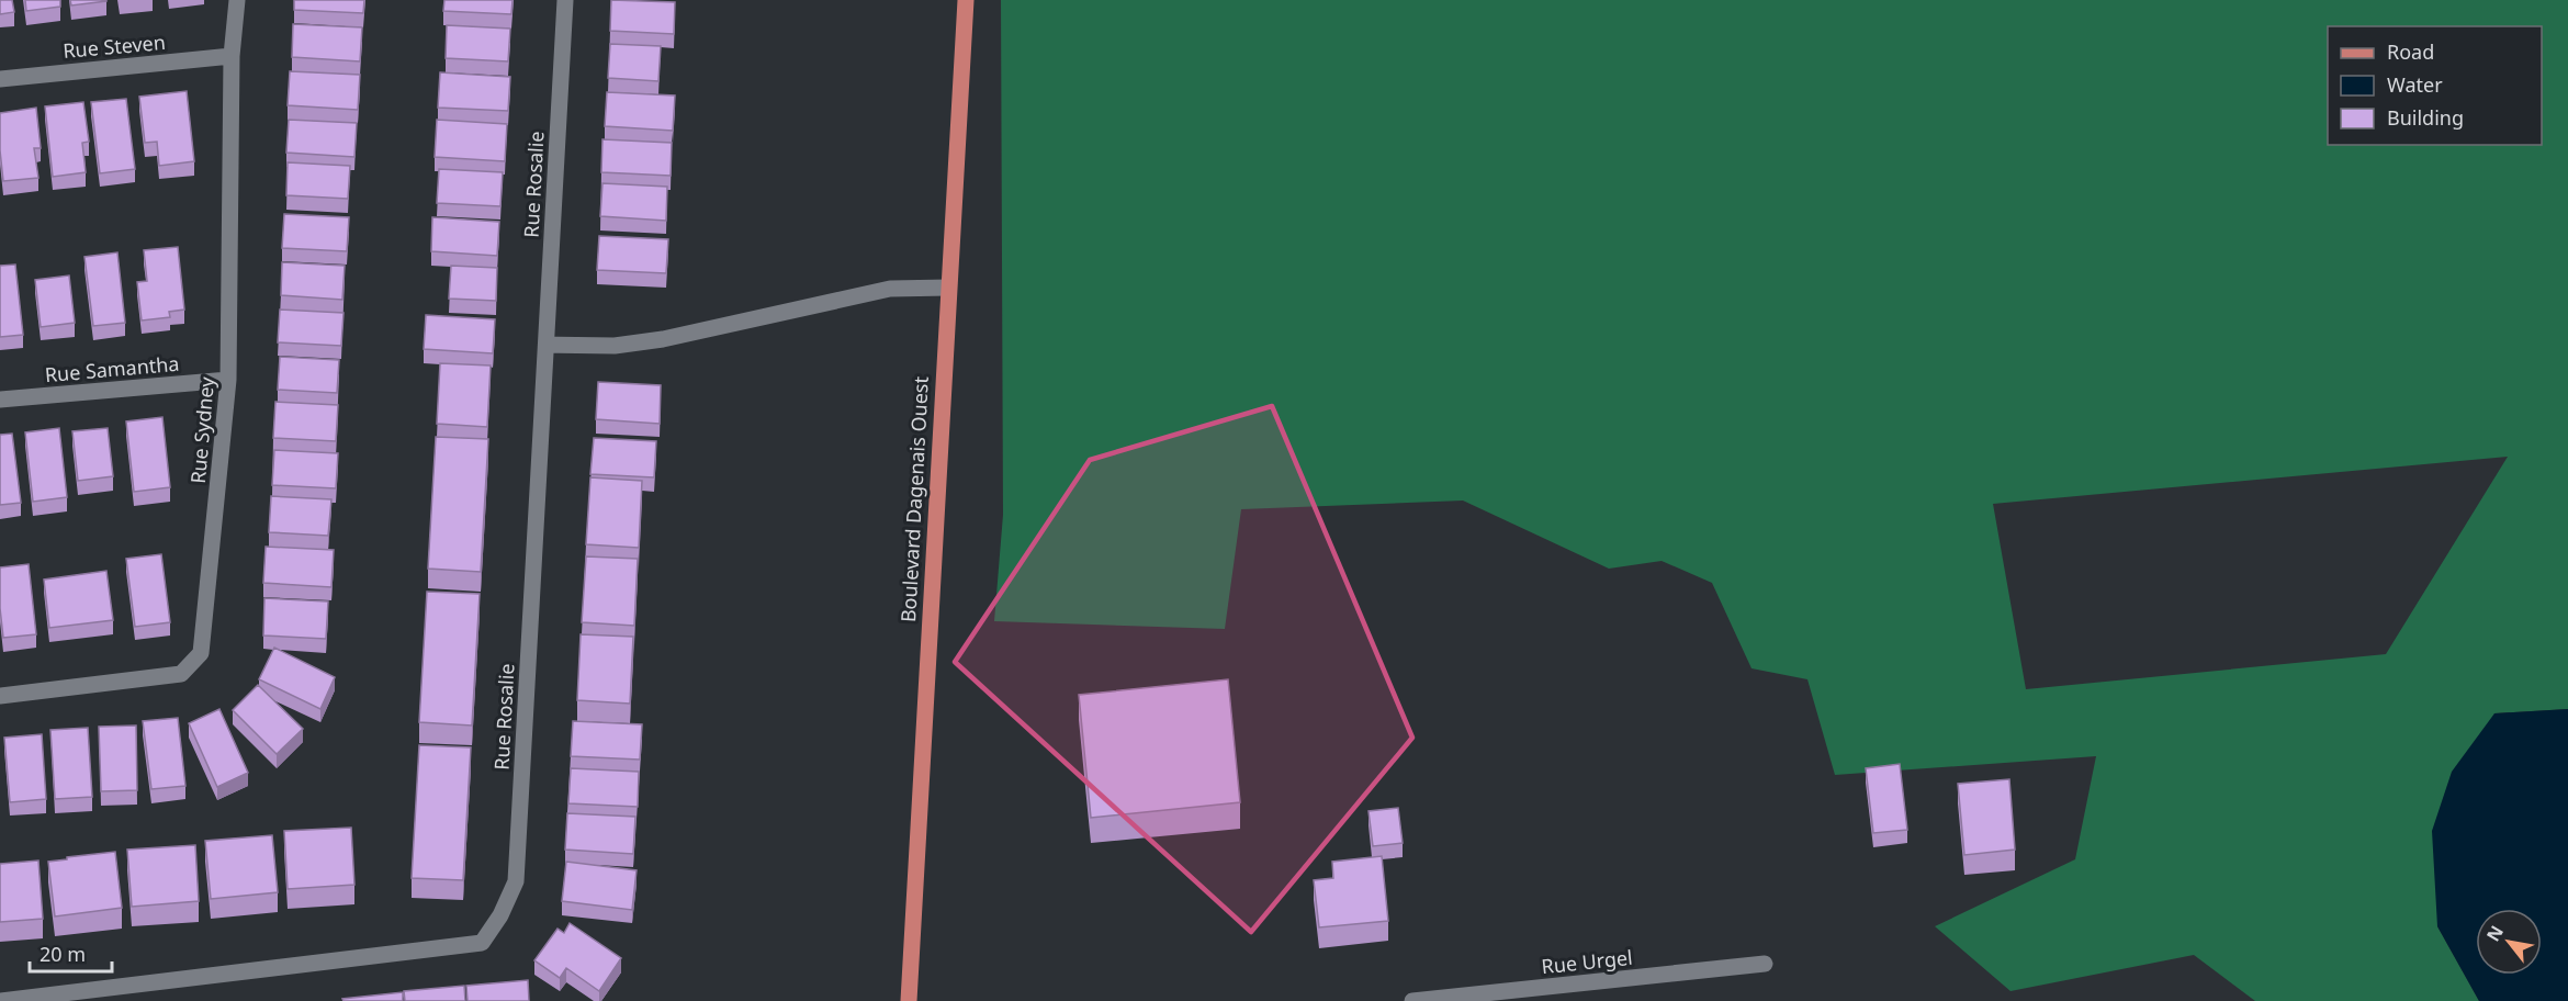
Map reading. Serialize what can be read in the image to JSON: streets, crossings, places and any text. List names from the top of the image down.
{
  "streets": {
    "main road": ["Boulevard Dagenais Ouest"],
    "street": [
      "Rue Steven",
      "Rue Rosalie",
      "Rue Samantha",
      "Rue Sydney",
      "Rue Urgel"
    ]
  },
  "crossings": [
    ["Rue Steven", "Rue Sydney"],
    ["Rue Samantha", "Rue Sydney"]
  ],
  "legend": ["Road", "Water", "Building"],
  "scale_bar": "20 m",
  "north": "top left"
}
